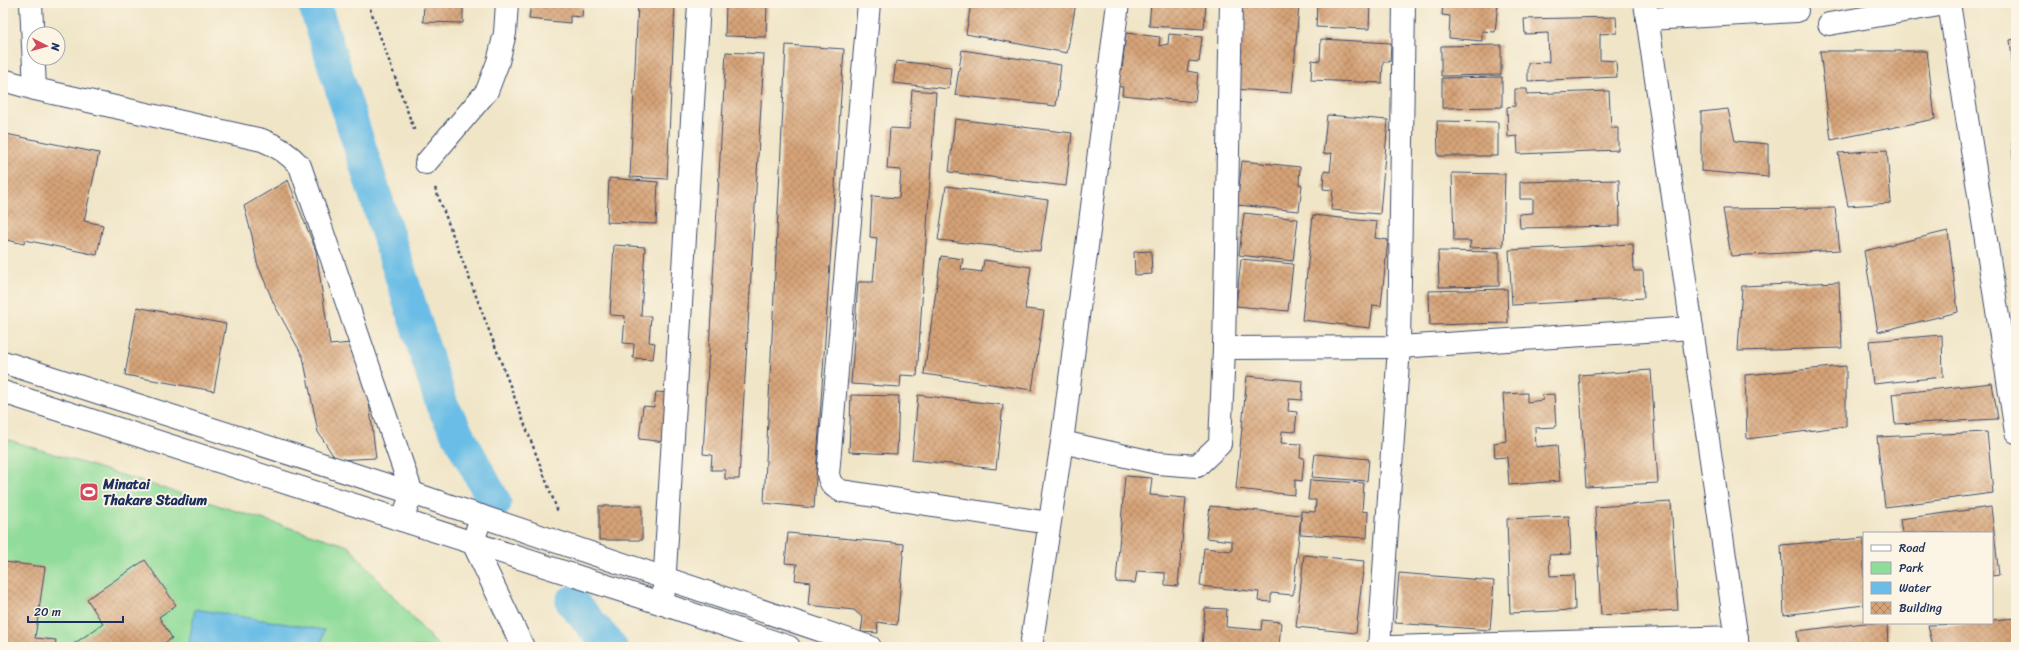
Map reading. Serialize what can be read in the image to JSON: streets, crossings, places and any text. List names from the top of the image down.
{
  "places": {
    "sports": ["Minatai Thakare Stadium"]
  },
  "legend": [
    "Road",
    "Park",
    "Water",
    "Building"
  ],
  "scale_bar": "20 m",
  "north": "right"
}
